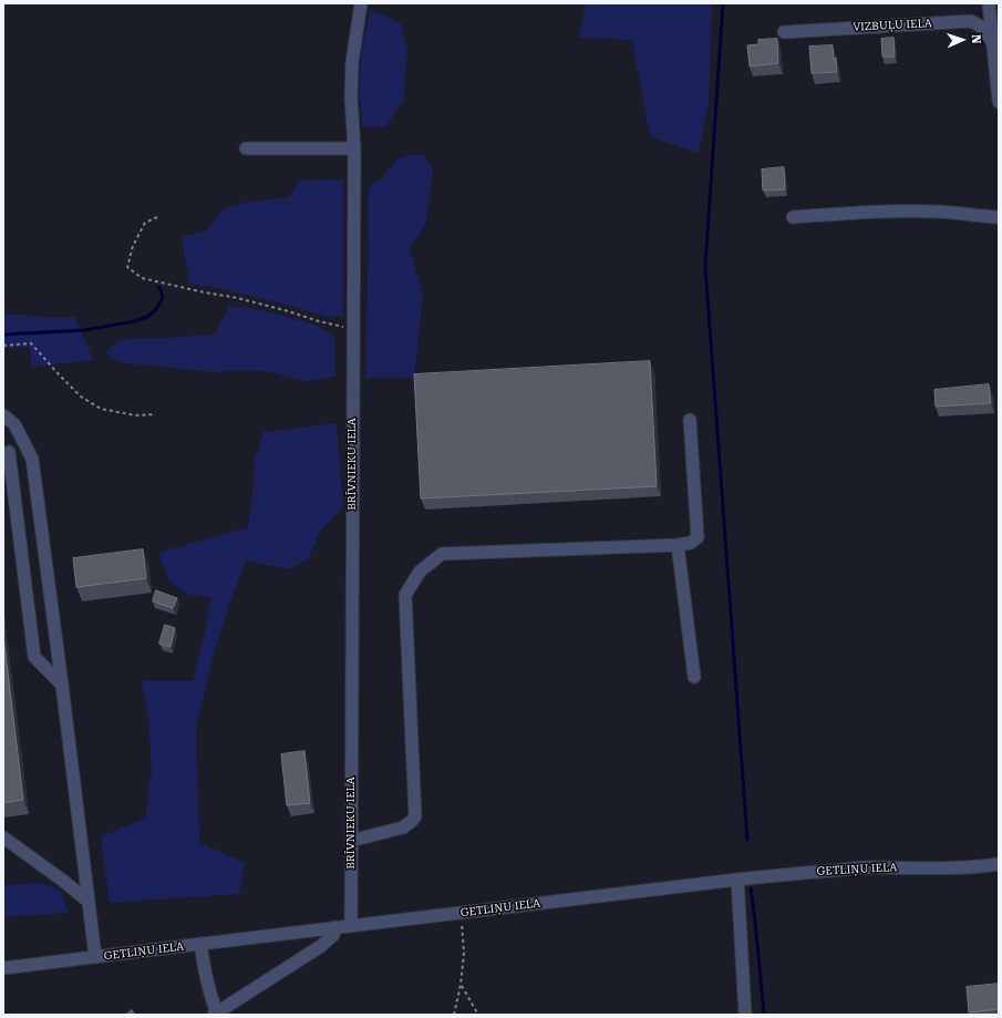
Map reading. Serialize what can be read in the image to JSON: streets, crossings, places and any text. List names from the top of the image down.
{
  "streets": {
    "street": ["VIZBUĻU IELA", "BRĪVNIEKU IELA", "GETLIŅU IELA"]
  },
  "crossings": [
    ["BRĪVNIEKU IELA", "GETLIŅU IELA"]
  ],
  "north": "right"
}
